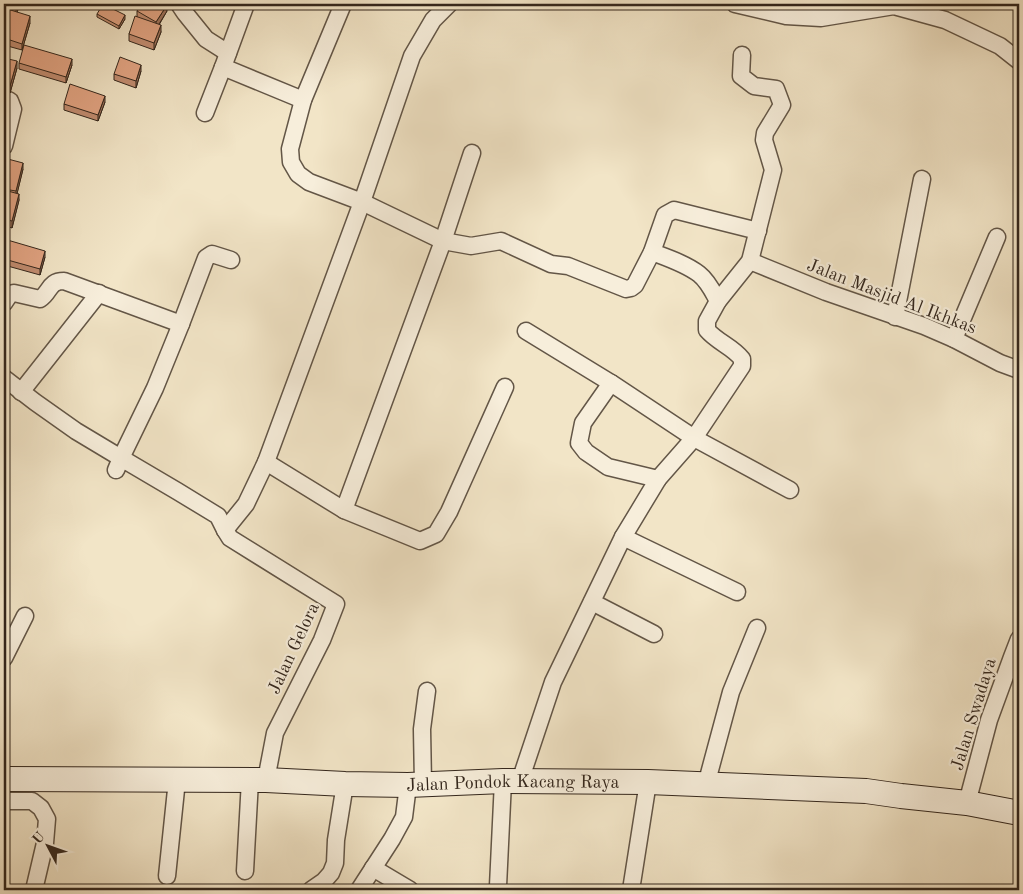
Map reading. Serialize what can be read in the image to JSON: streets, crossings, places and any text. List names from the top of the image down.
{
  "streets": {
    "main road": ["Jalan Pondok Kacang Raya"],
    "street": ["Jalan Masjid Al Ikhkas", "Jalan Gelora", "Jalan Swadaya"]
  },
  "crossings": [
    ["Jalan Gelora", "Jalan Pondok Kacang Raya"],
    ["Jalan Swadaya", "Jalan Pondok Kacang Raya"]
  ],
  "north": "top left"
}
